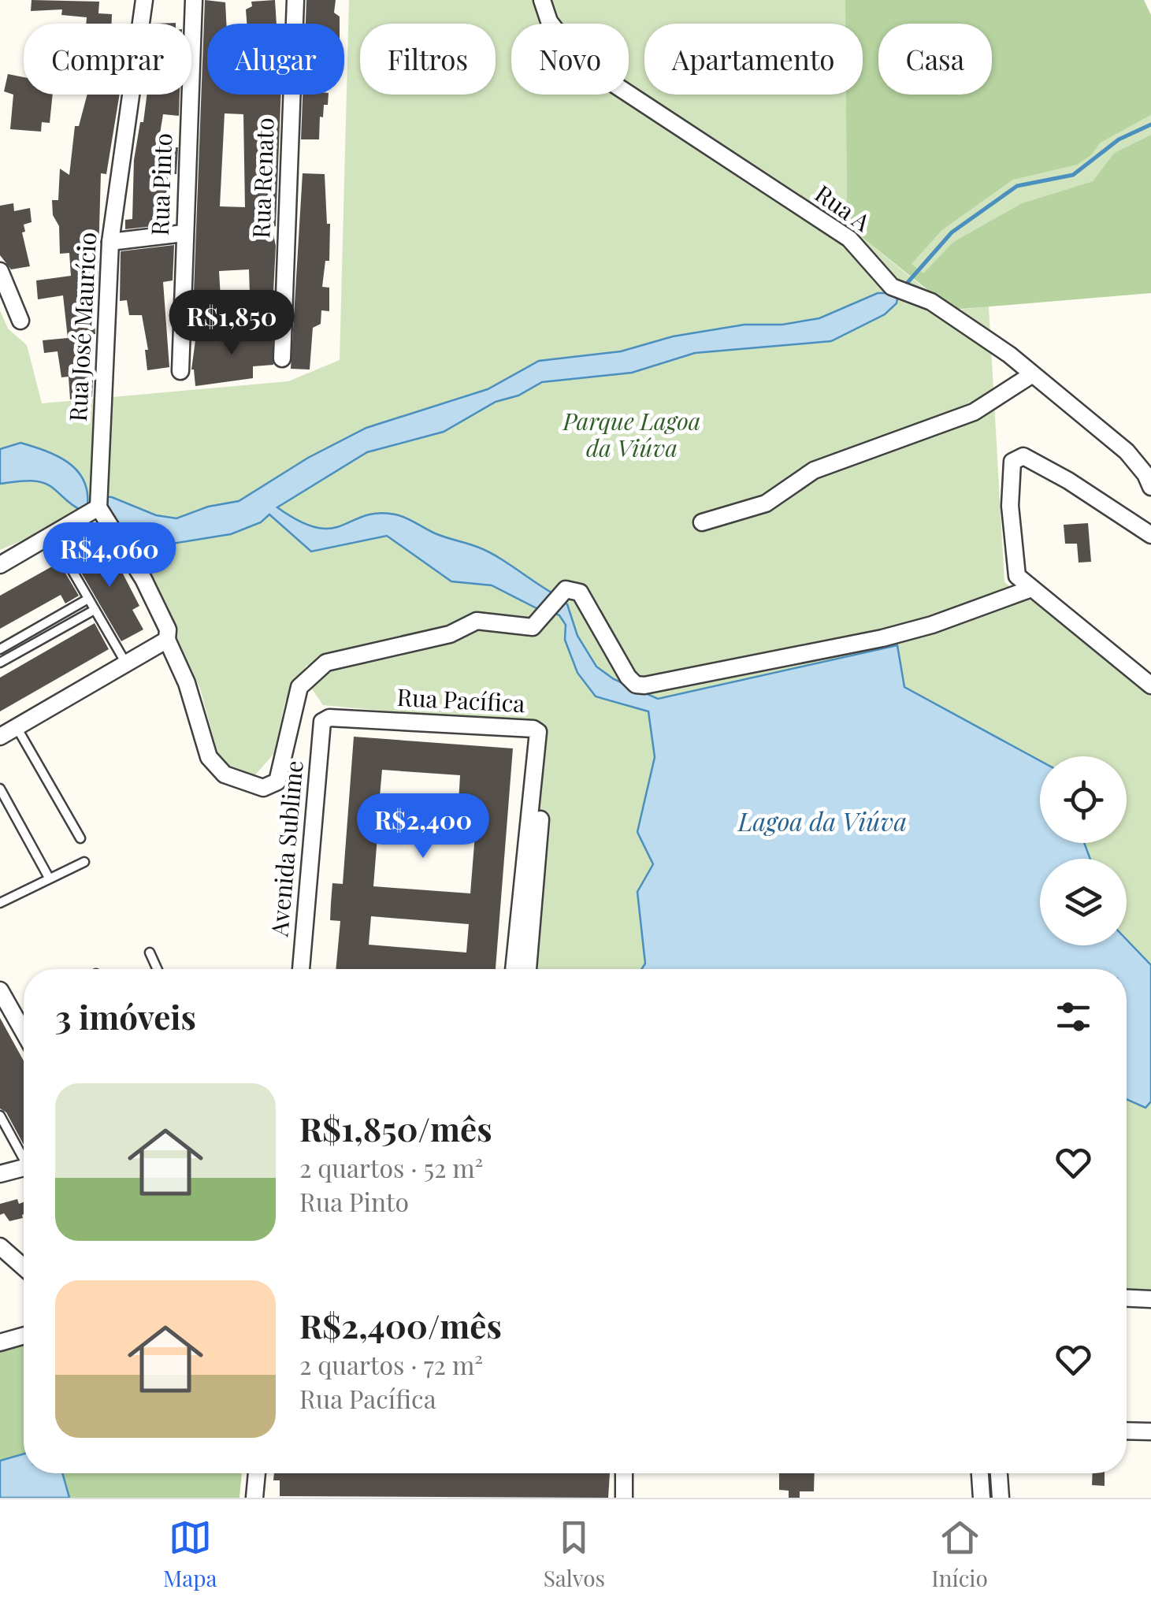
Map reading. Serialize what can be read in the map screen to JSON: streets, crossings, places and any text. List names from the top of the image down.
{
  "streets": {
    "street": [
      "Rua Renato",
      "Rua Pinto",
      "Rua A",
      "Rua José Maurício",
      "Rua Pacífica",
      "Avenida Sublime"
    ]
  },
  "crossings": [
    ["Rua Pacífica", "Avenida Sublime"]
  ],
  "water": ["Lagoa da Viúva"],
  "parks": ["Parque Lagoa da Viúva"],
  "page": {
    "chip": [
      "Comprar",
      "Alugar",
      "Filtros",
      "Novo",
      "Apartamento",
      "Casa"
    ],
    "price": ["R$1,850", "R$4,060", "R$2,400"],
    "heading": "3 imóveis",
    "list": [
      {
        "name": "R$1,850/mês",
        "note": "2 quartos · 52 m² · Rua Pinto"
      },
      {
        "name": "R$2,400/mês",
        "note": "2 quartos · 72 m² · Rua Pacífica"
      }
    ],
    "tabs": ["Mapa", "Salvos", "Início"]
  }
}
